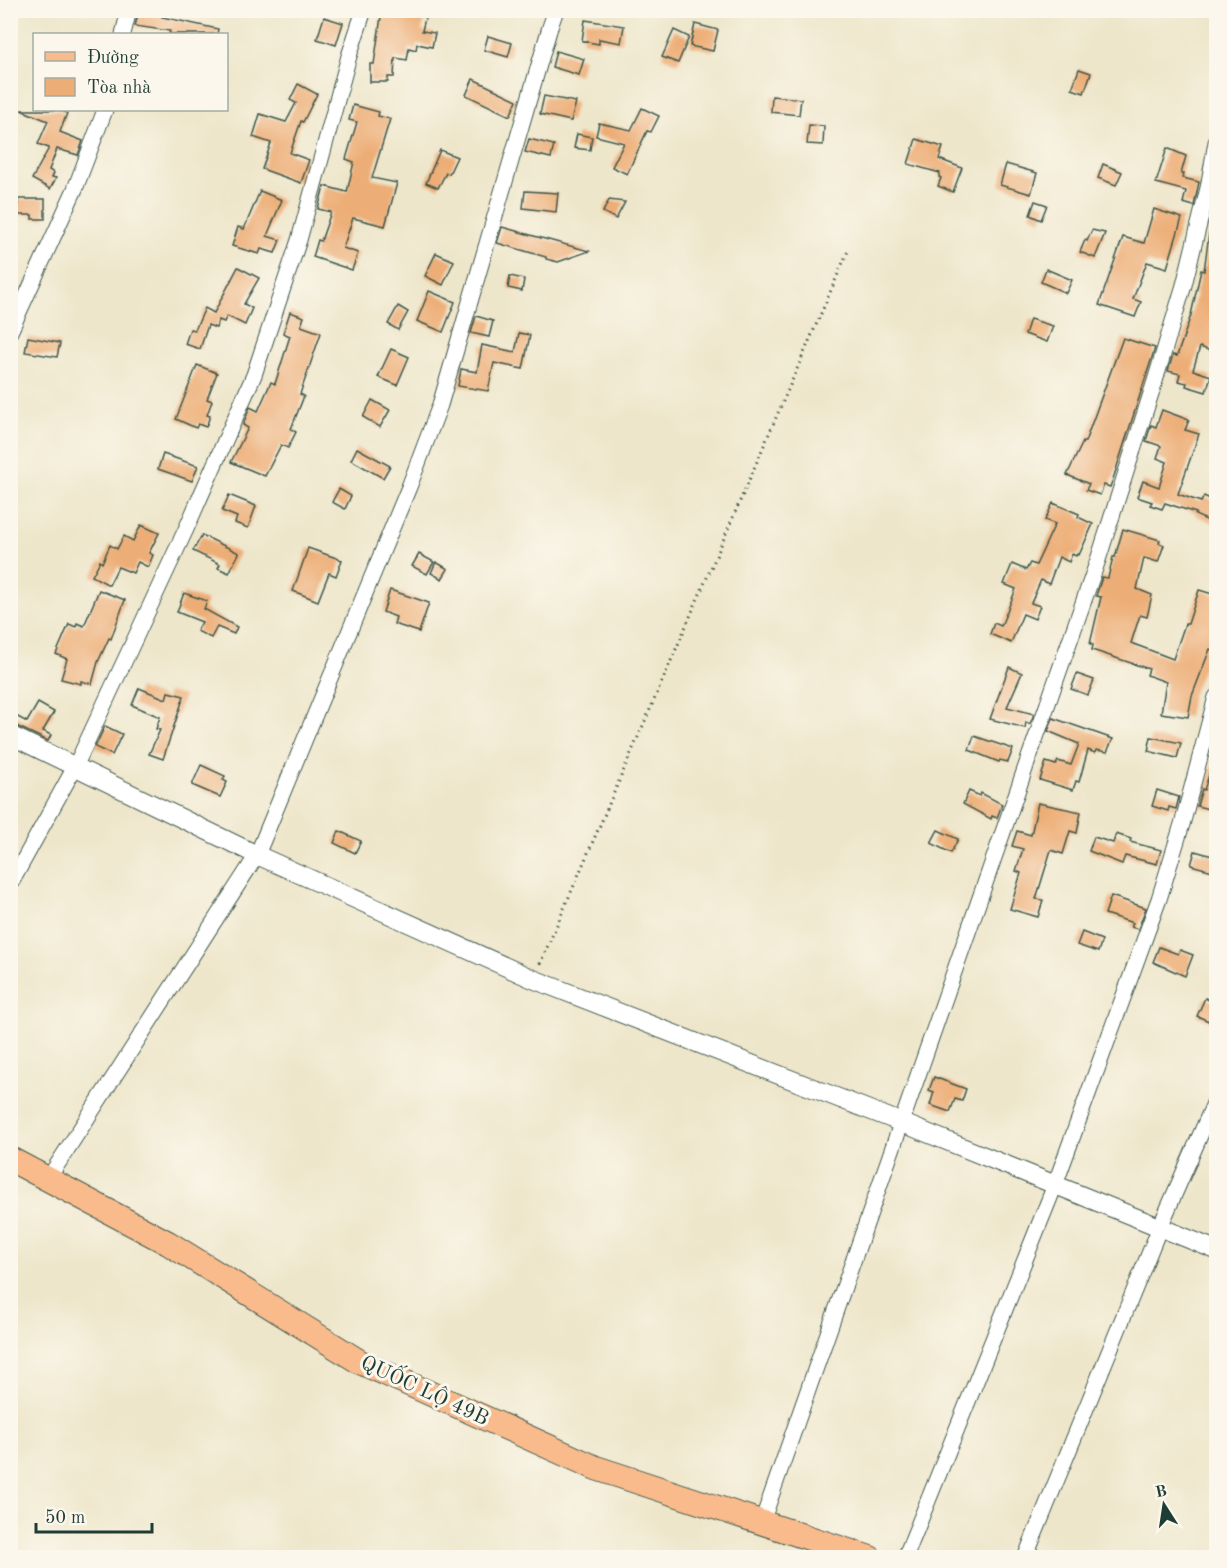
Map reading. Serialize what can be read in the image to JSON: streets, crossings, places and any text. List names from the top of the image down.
{
  "streets": {
    "main road": ["QUỐC LỘ 49B"]
  },
  "legend": ["Đường", "Tòa nhà"],
  "scale_bar": "50 m",
  "north": "top"
}
